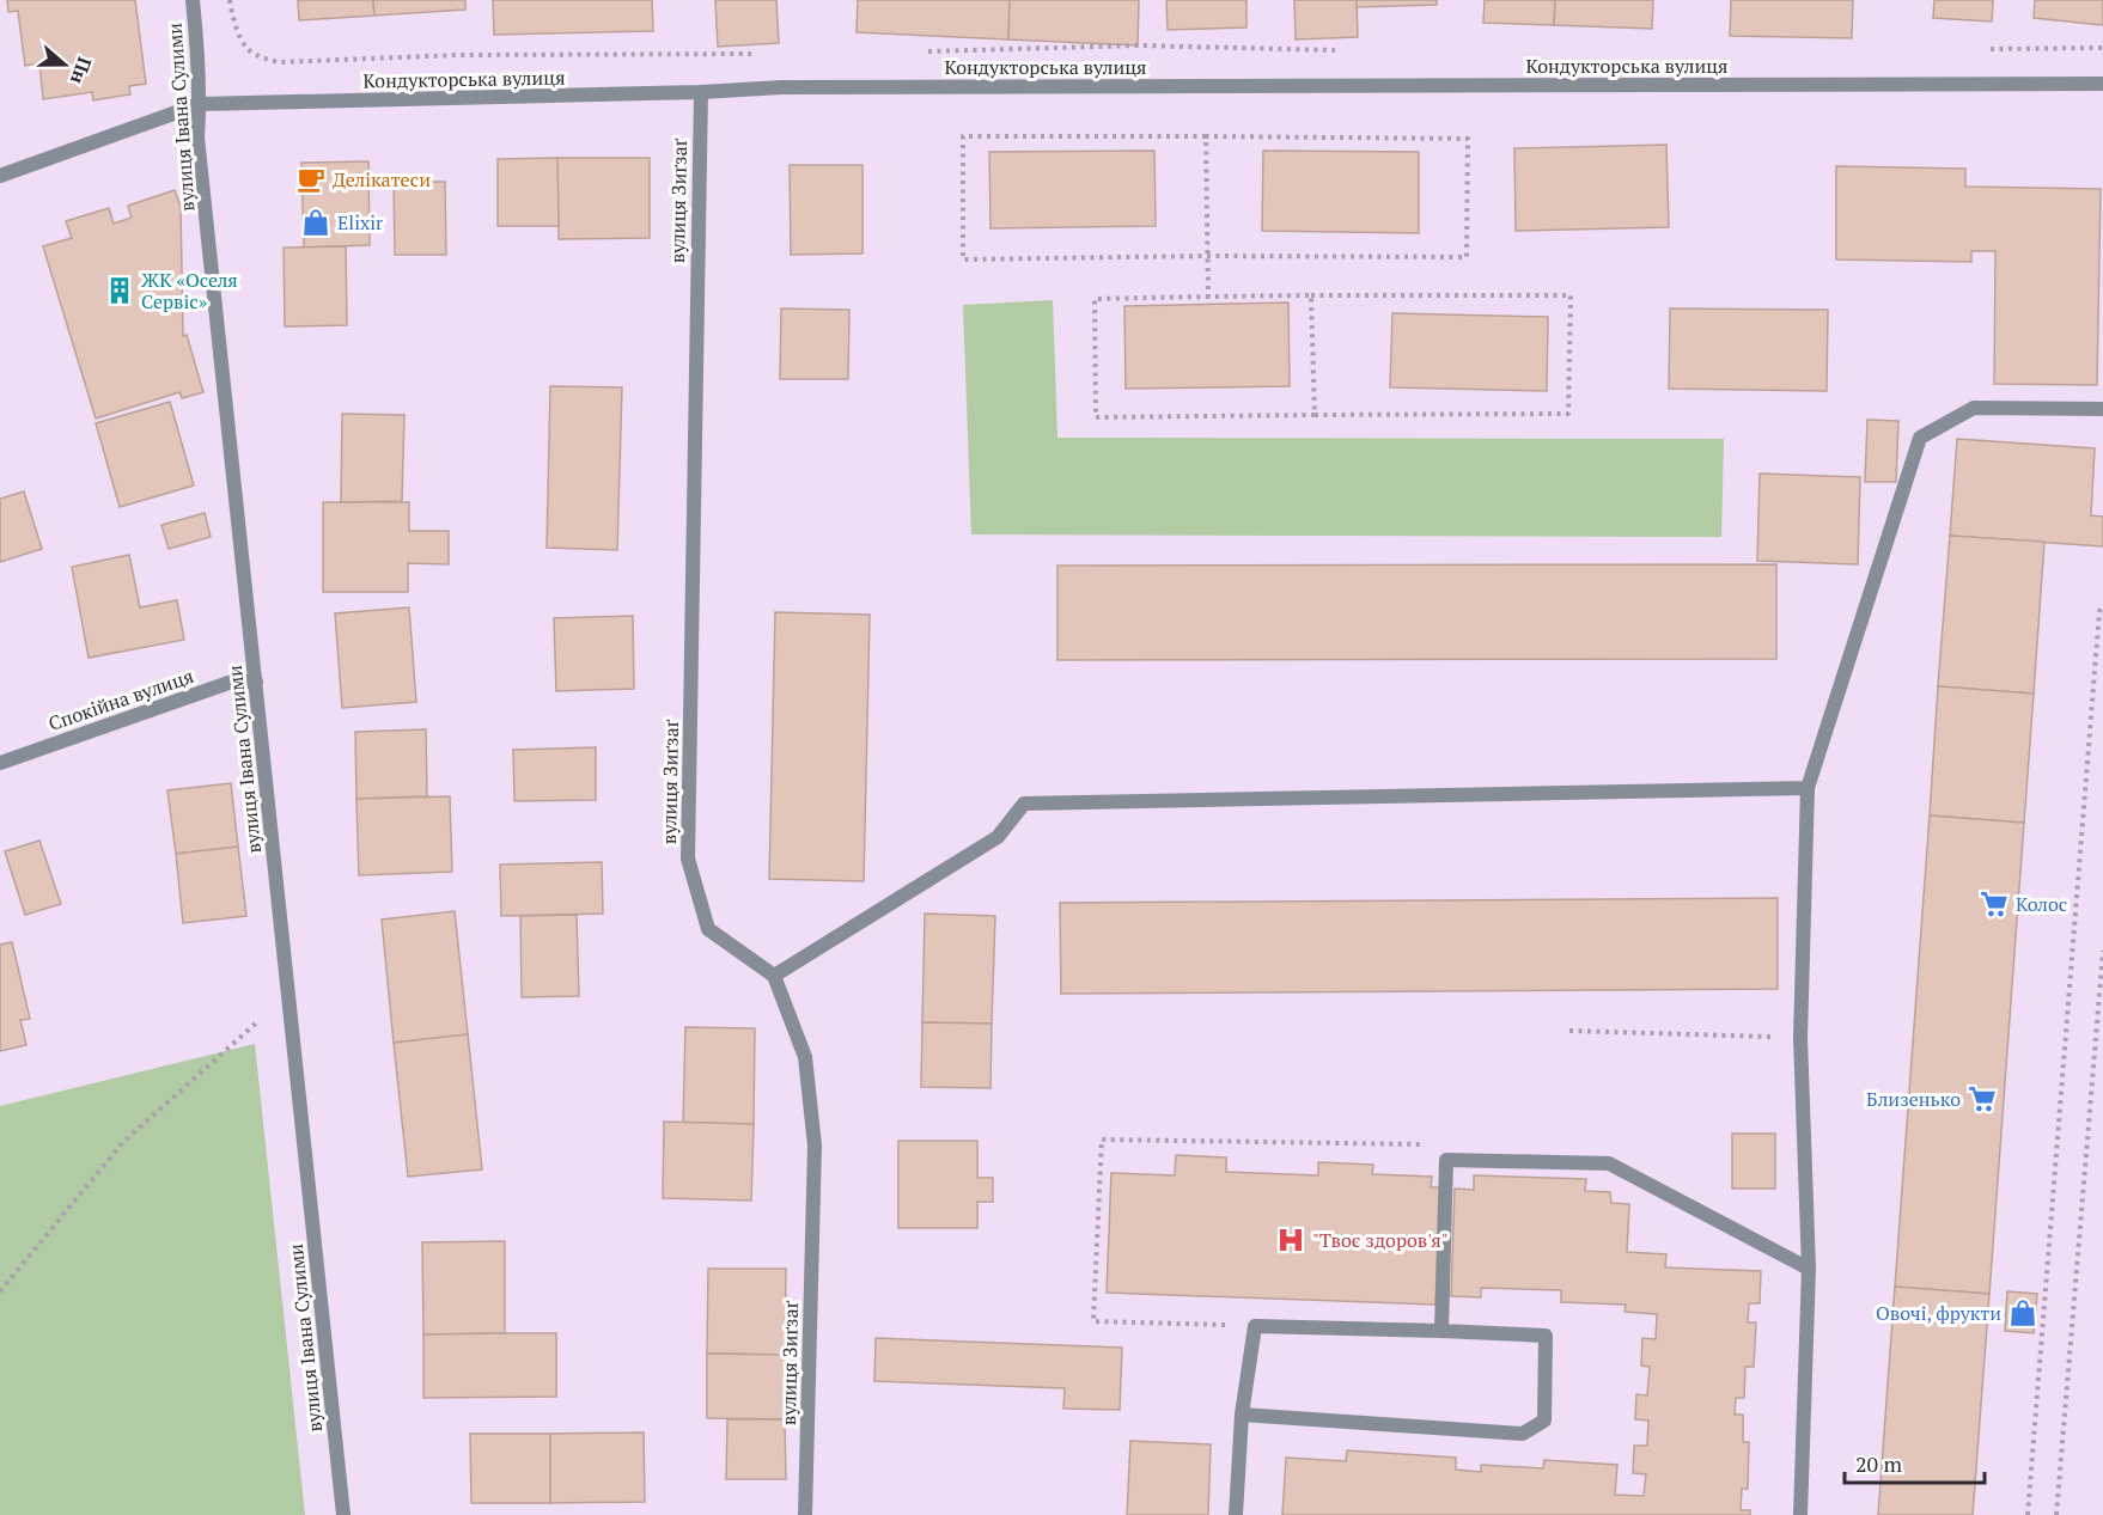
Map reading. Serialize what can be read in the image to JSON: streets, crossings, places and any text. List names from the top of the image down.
{
  "streets": {
    "street": [
      "Кондукторська вулиця",
      "вулиця Івана Сулими",
      "вулиця Зиґзаґ",
      "Спокійна вулиця"
    ]
  },
  "crossings": [
    ["Кондукторська вулиця", "вулиця Івана Сулими"],
    ["Кондукторська вулиця", "вулиця Зиґзаґ"],
    ["вулиця Івана Сулими", "Спокійна вулиця"]
  ],
  "places": {
    "cafe": ["Делікатеси"],
    "shop": ["Elixir", "Овочі, фрукти"],
    "building": ["ЖК «Оселя Сервіс»"],
    "supermarket": ["Колос", "Близенько"],
    "hospital": ["\"Твоє здоров'я\""]
  },
  "scale_bar": "20 m",
  "north": "right"
}
